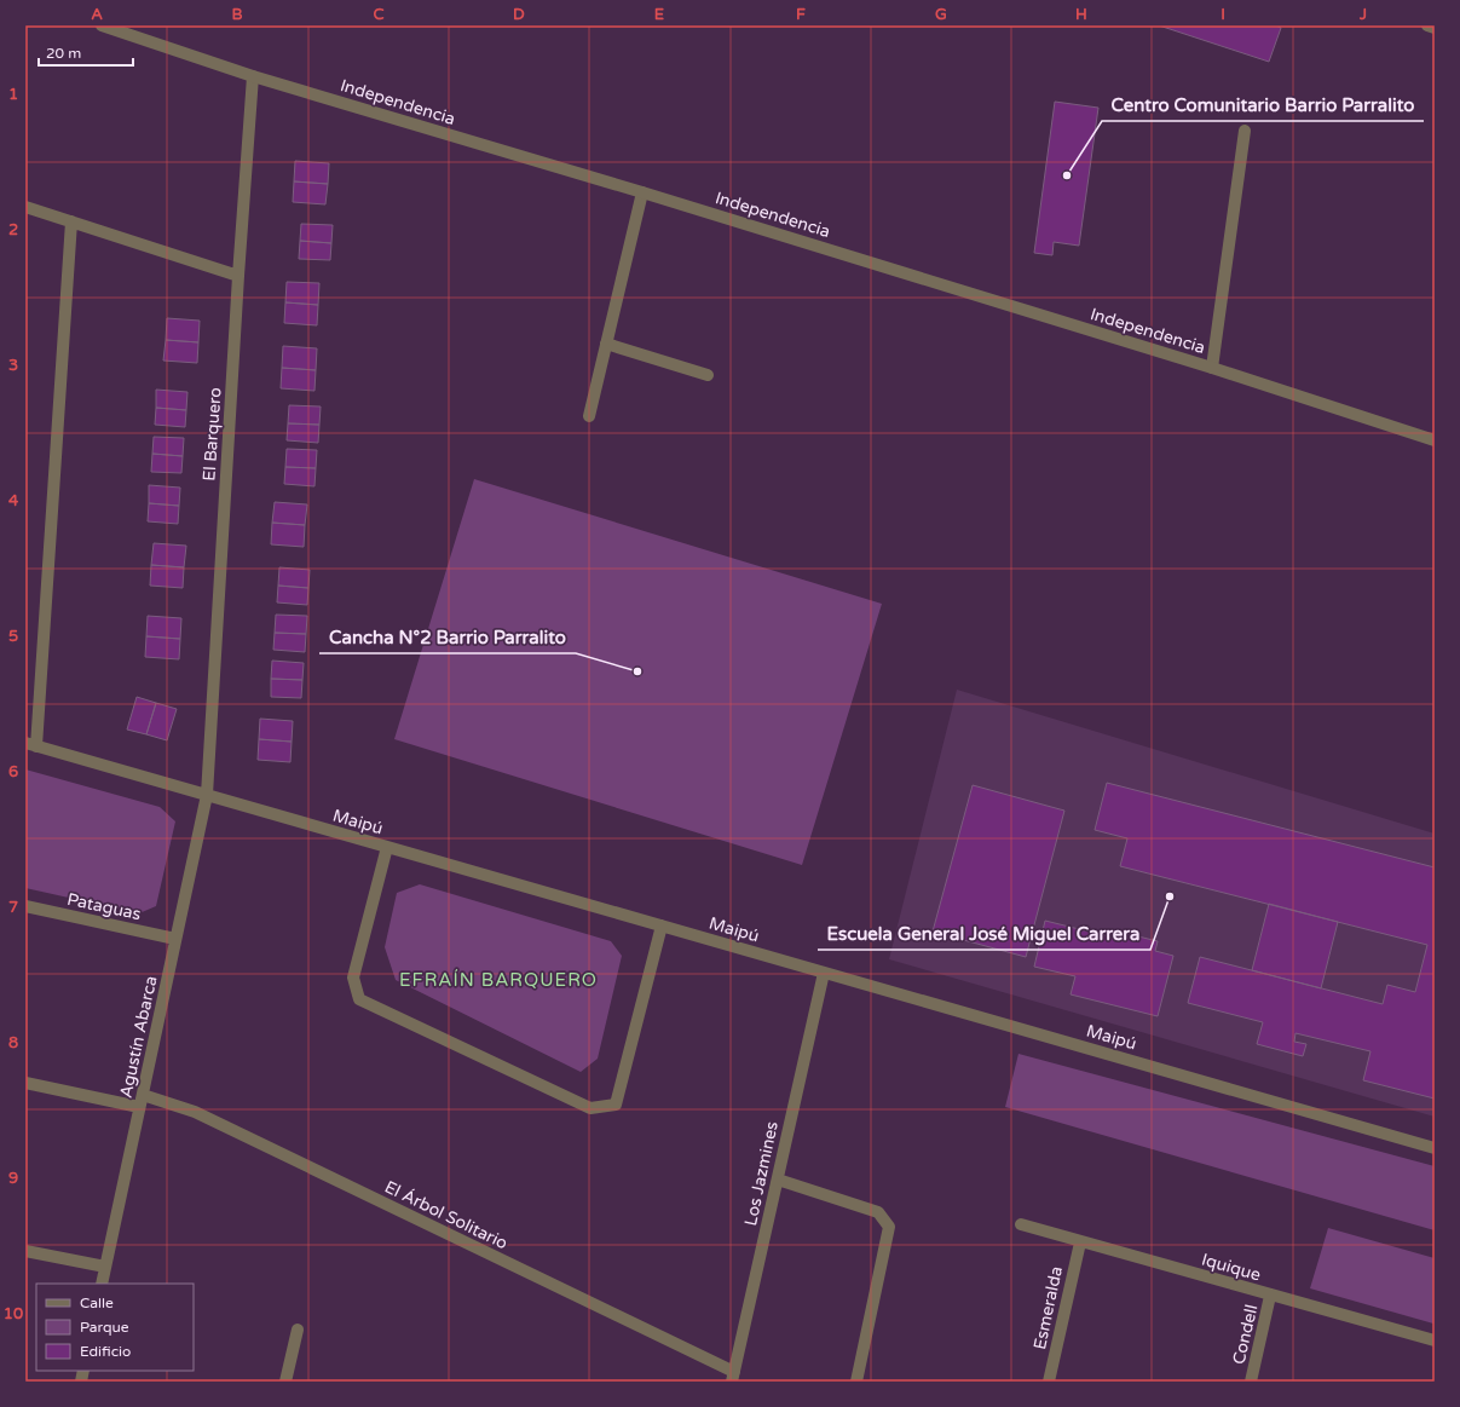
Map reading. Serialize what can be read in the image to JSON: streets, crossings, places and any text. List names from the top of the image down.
{
  "streets": {
    "street": [
      "Independencia",
      "El Barquero",
      "Maipú",
      "Pataguas",
      "Agustín Abarca",
      "Los Jazmines",
      "El Árbol Solitario",
      "Iquique",
      "Esmeralda",
      "Condell"
    ]
  },
  "crossings": [
    ["Independencia", "El Barquero"],
    ["El Barquero", "Maipú"],
    ["El Barquero", "Agustín Abarca"],
    ["Maipú", "Agustín Abarca"],
    ["Maipú", "Los Jazmines"],
    ["Pataguas", "Agustín Abarca"],
    ["Agustín Abarca", "El Árbol Solitario"],
    ["Los Jazmines", "El Árbol Solitario"],
    ["Iquique", "Esmeralda"],
    ["Iquique", "Condell"]
  ],
  "districts": ["EFRAÍN BARQUERO"],
  "places": ["Centro Comunitario Barrio Parralito", "Cancha N°2 Barrio Parralito", "Escuela General José Miguel Carrera"],
  "legend": ["Calle", "Parque", "Edificio"],
  "scale_bar": "20 m",
  "grid": {
    "columns": [
      "A",
      "B",
      "C",
      "D",
      "E",
      "F",
      "G",
      "H",
      "I",
      "J"
    ],
    "rows": [
      "1",
      "2",
      "3",
      "4",
      "5",
      "6",
      "7",
      "8",
      "9",
      "10"
    ]
  }
}
